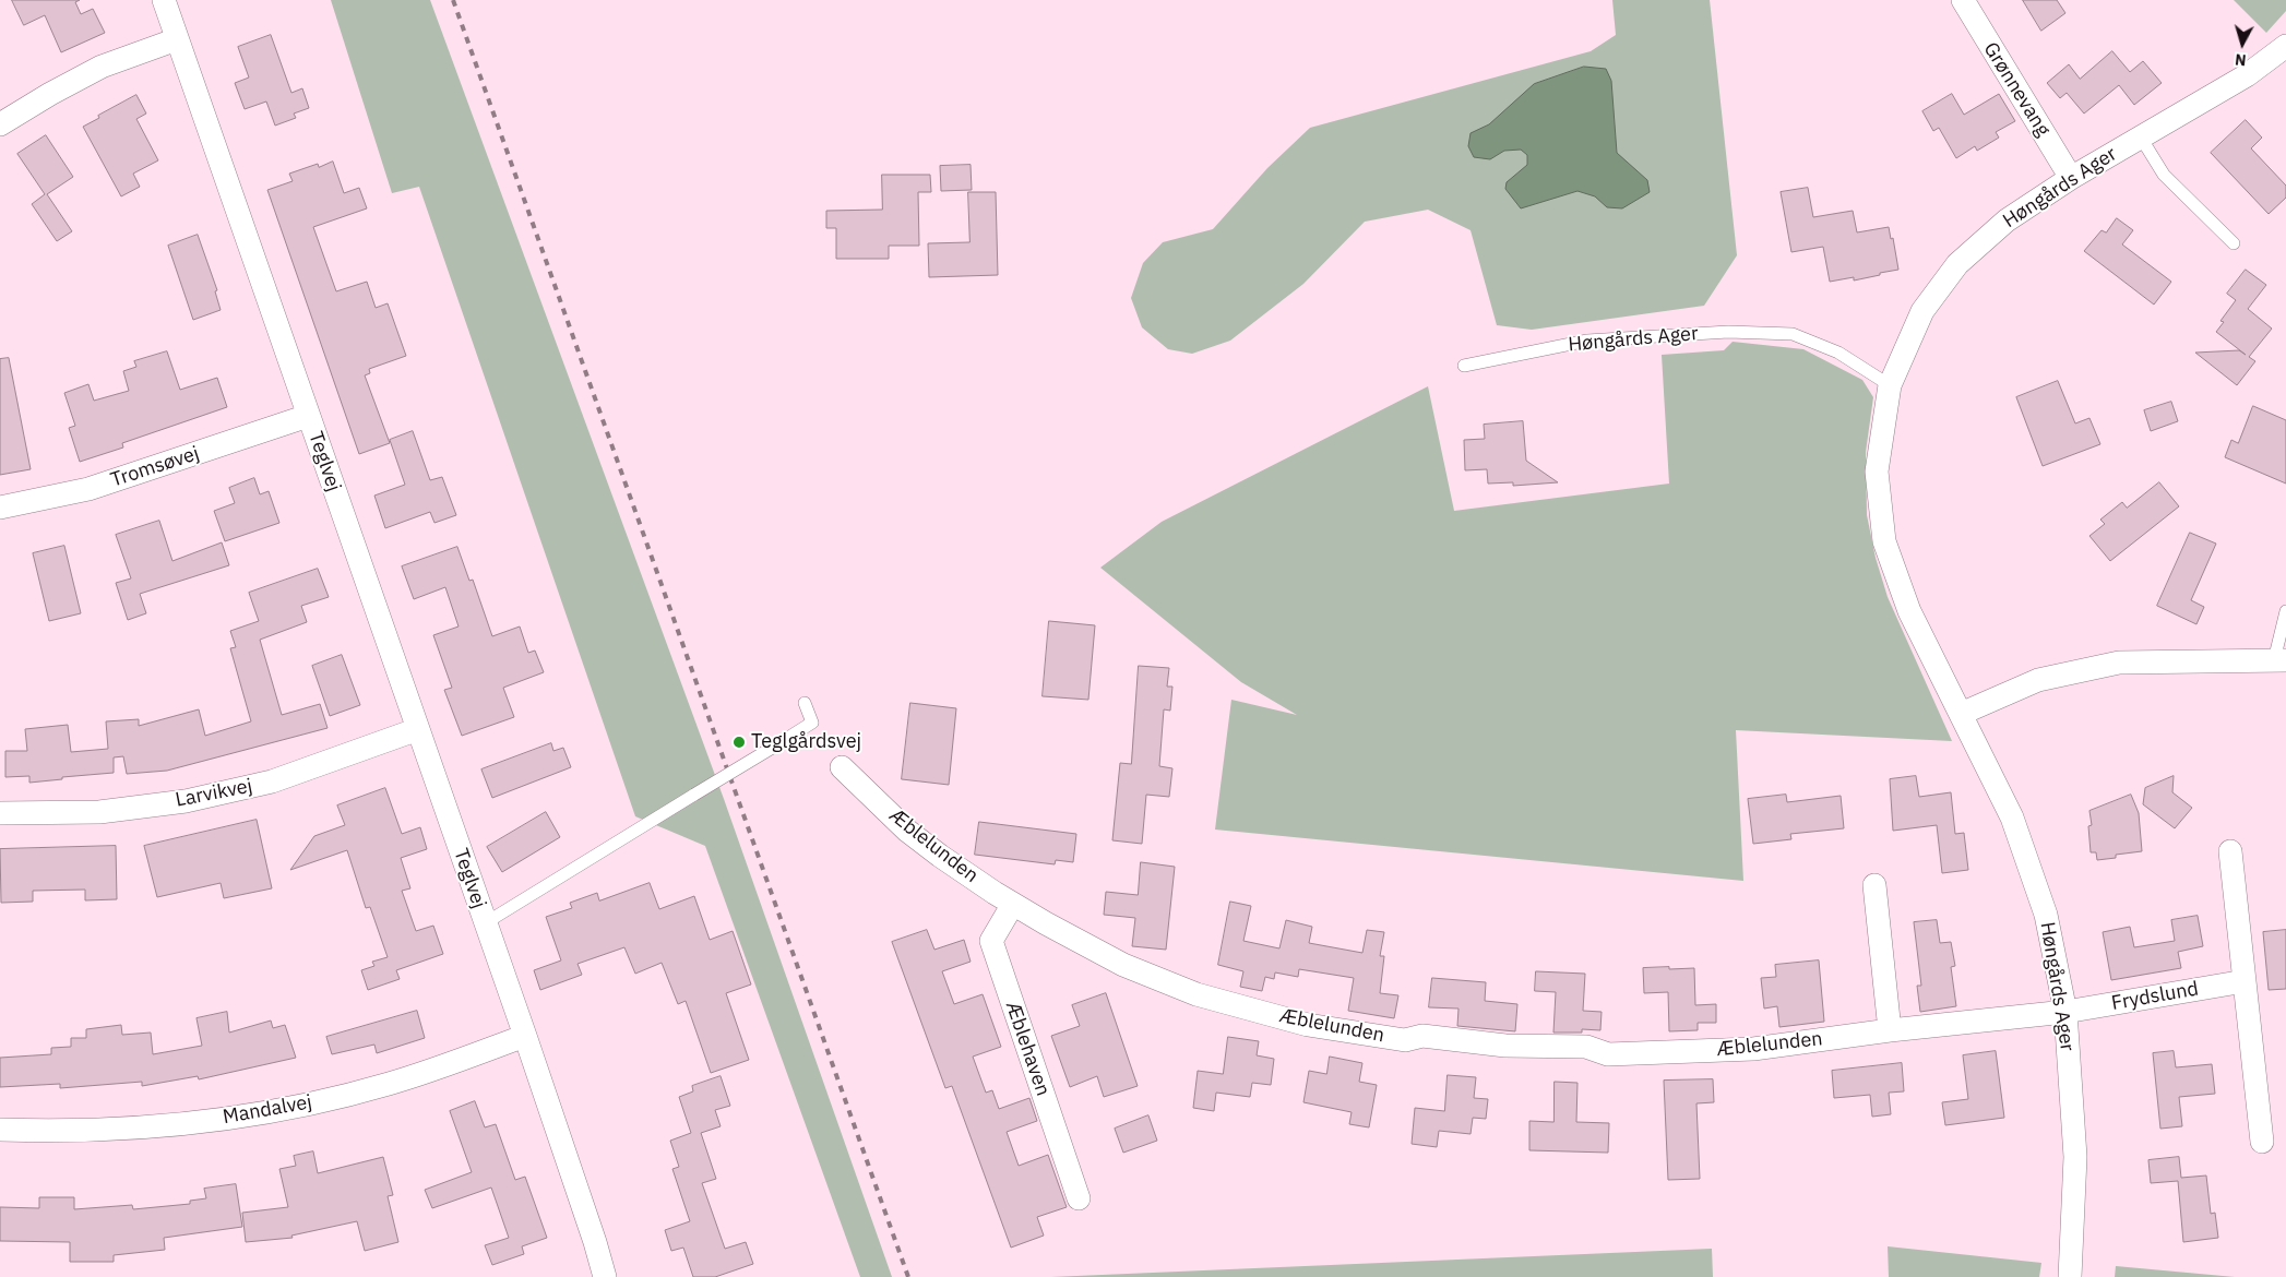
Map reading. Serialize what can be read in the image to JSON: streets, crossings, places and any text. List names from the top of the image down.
{
  "streets": {
    "street": [
      "Grønnevang",
      "Høngårds Ager",
      "Teglvej",
      "Tromsøvej",
      "Larvikvej",
      "Æblelunden",
      "Frydslund",
      "Æblehaven",
      "Mandalvej"
    ]
  },
  "crossings": [
    ["Grønnevang", "Høngårds Ager"],
    ["Høngårds Ager", "Æblelunden"],
    ["Høngårds Ager", "Frydslund"],
    ["Teglvej", "Tromsøvej"],
    ["Teglvej", "Larvikvej"],
    ["Teglvej", "Mandalvej"],
    ["Æblelunden", "Frydslund"],
    ["Æblelunden", "Æblehaven"]
  ],
  "places": ["Teglgårdsvej"],
  "north": "bottom"
}
